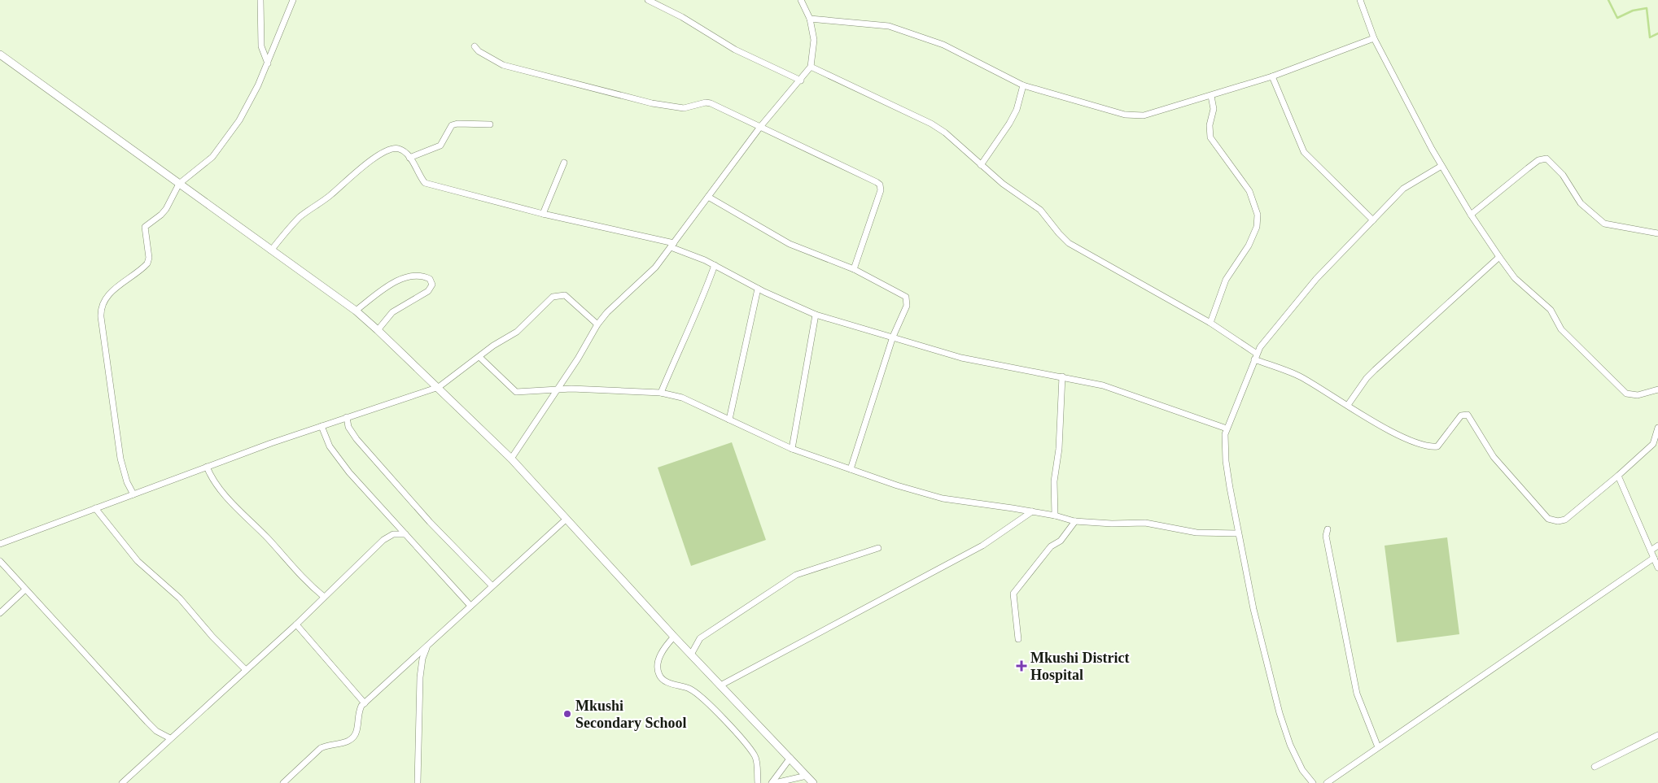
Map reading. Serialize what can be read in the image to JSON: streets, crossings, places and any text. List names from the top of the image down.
{
  "places": {
    "health": ["Mkushi District Hospital"],
    "other": ["Mkushi Secondary School"]
  }
}
